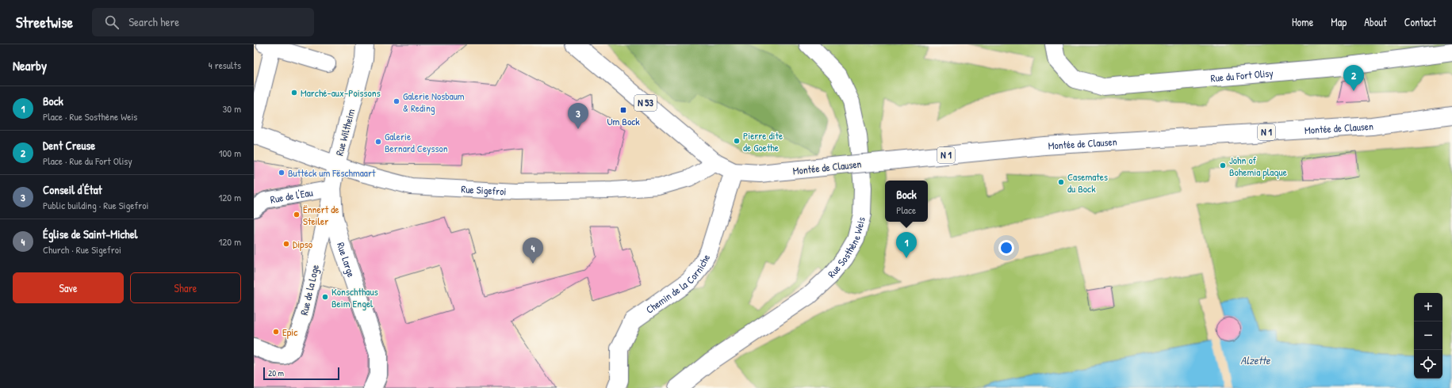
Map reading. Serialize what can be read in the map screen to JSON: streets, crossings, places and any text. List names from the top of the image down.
{
  "streets": {
    "street": [
      "Rue du Fort Olisy",
      "N 53",
      "Montée de Clausen",
      "Rue Wiltheim",
      "N 1",
      "Rue Sigefroi",
      "Rue de l'Eau",
      "Rue Sosthène Weis",
      "Rue Large",
      "Chemin de la Corniche",
      "Rue de la Loge"
    ]
  },
  "crossings": [
    ["N 53", "Montée de Clausen"],
    ["N 53", "Rue Sigefroi"],
    ["Montée de Clausen", "Rue Sigefroi"],
    ["Montée de Clausen", "Chemin de la Corniche"],
    ["Rue Wiltheim", "Rue Sigefroi"],
    ["Rue Wiltheim", "Rue Large"],
    ["Rue Sigefroi", "Rue Large"],
    ["Rue de l'Eau", "Rue Large"],
    ["Rue de l'Eau", "Rue de la Loge"],
    ["Rue Large", "Rue de la Loge"]
  ],
  "water": ["Alzette"],
  "places": {
    "other": [
      "Marché-aux-Poissons",
      "Galerie Nosbaum & Reding",
      "Pierre dite de Goethe",
      "Galerie Bernard Ceysson",
      "John of Bohemia plaque",
      "Buttéck um Fëschmaart",
      "Casemates du Bock",
      "Ënnert de Steiler",
      "Dipso",
      "Konschthaus Beim Engel",
      "Epic"
    ],
    "transit": ["Um Bock"]
  },
  "scale_bar": "20 m",
  "page": {
    "header": "Streetwise",
    "search": "Search here",
    "nav": [
      "Home",
      "Map",
      "About",
      "Contact"
    ],
    "heading": ["Nearby", "4 results"],
    "pins": [
      "2",
      "3",
      "1",
      "4"
    ],
    "list": [
      {
        "mark": "1",
        "name": "Bock",
        "note": "Place · Rue Sosthène Weis",
        "value": "30 m"
      },
      {
        "mark": "2",
        "name": "Dent Creuse",
        "note": "Place · Rue du Fort Olisy",
        "value": "100 m"
      },
      {
        "mark": "3",
        "name": "Conseil d'État",
        "note": "Public building · Rue Sigefroi",
        "value": "120 m"
      },
      {
        "mark": "4",
        "name": "Église de Saint-Michel",
        "note": "Church · Rue Sigefroi",
        "value": "120 m"
      }
    ],
    "popup": ["Bock", "Place"],
    "buttons": ["Save", "Share"],
    "map_buttons": ["+", "−"],
    "scale": "20 m"
  }
}
